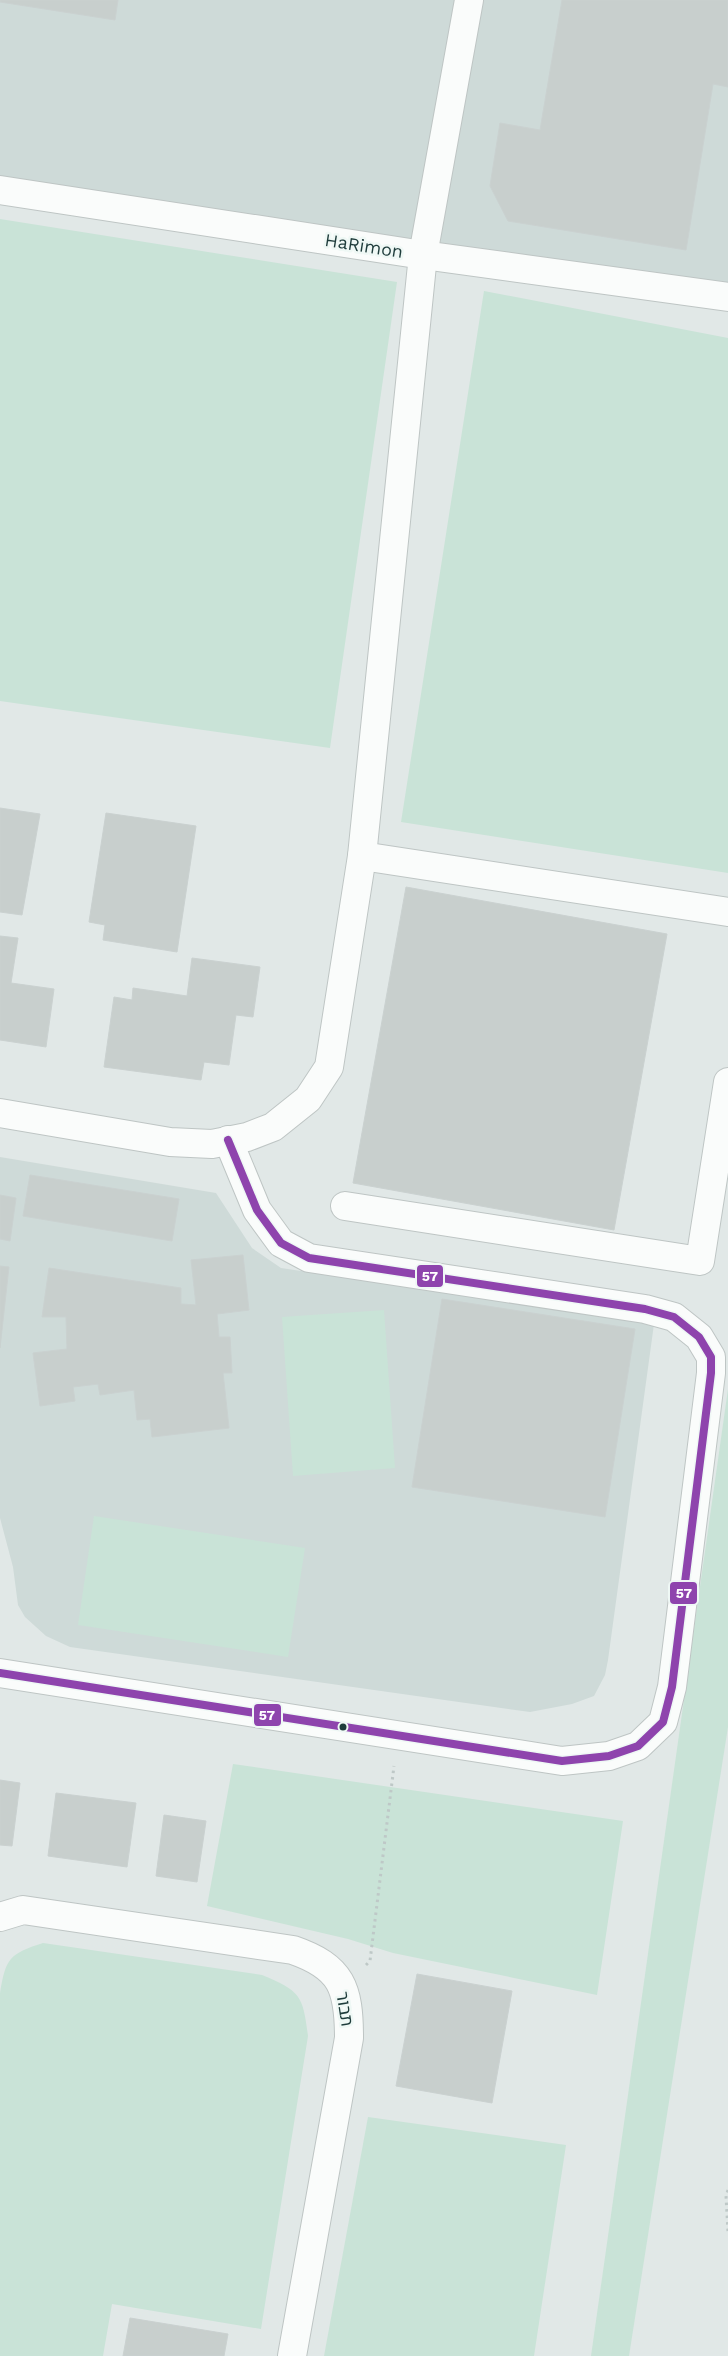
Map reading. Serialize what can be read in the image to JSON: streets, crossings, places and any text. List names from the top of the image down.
{
  "streets": {
    "street": ["HaRimon", "תבור"]
  },
  "lines": ["transit line 57"]
}
